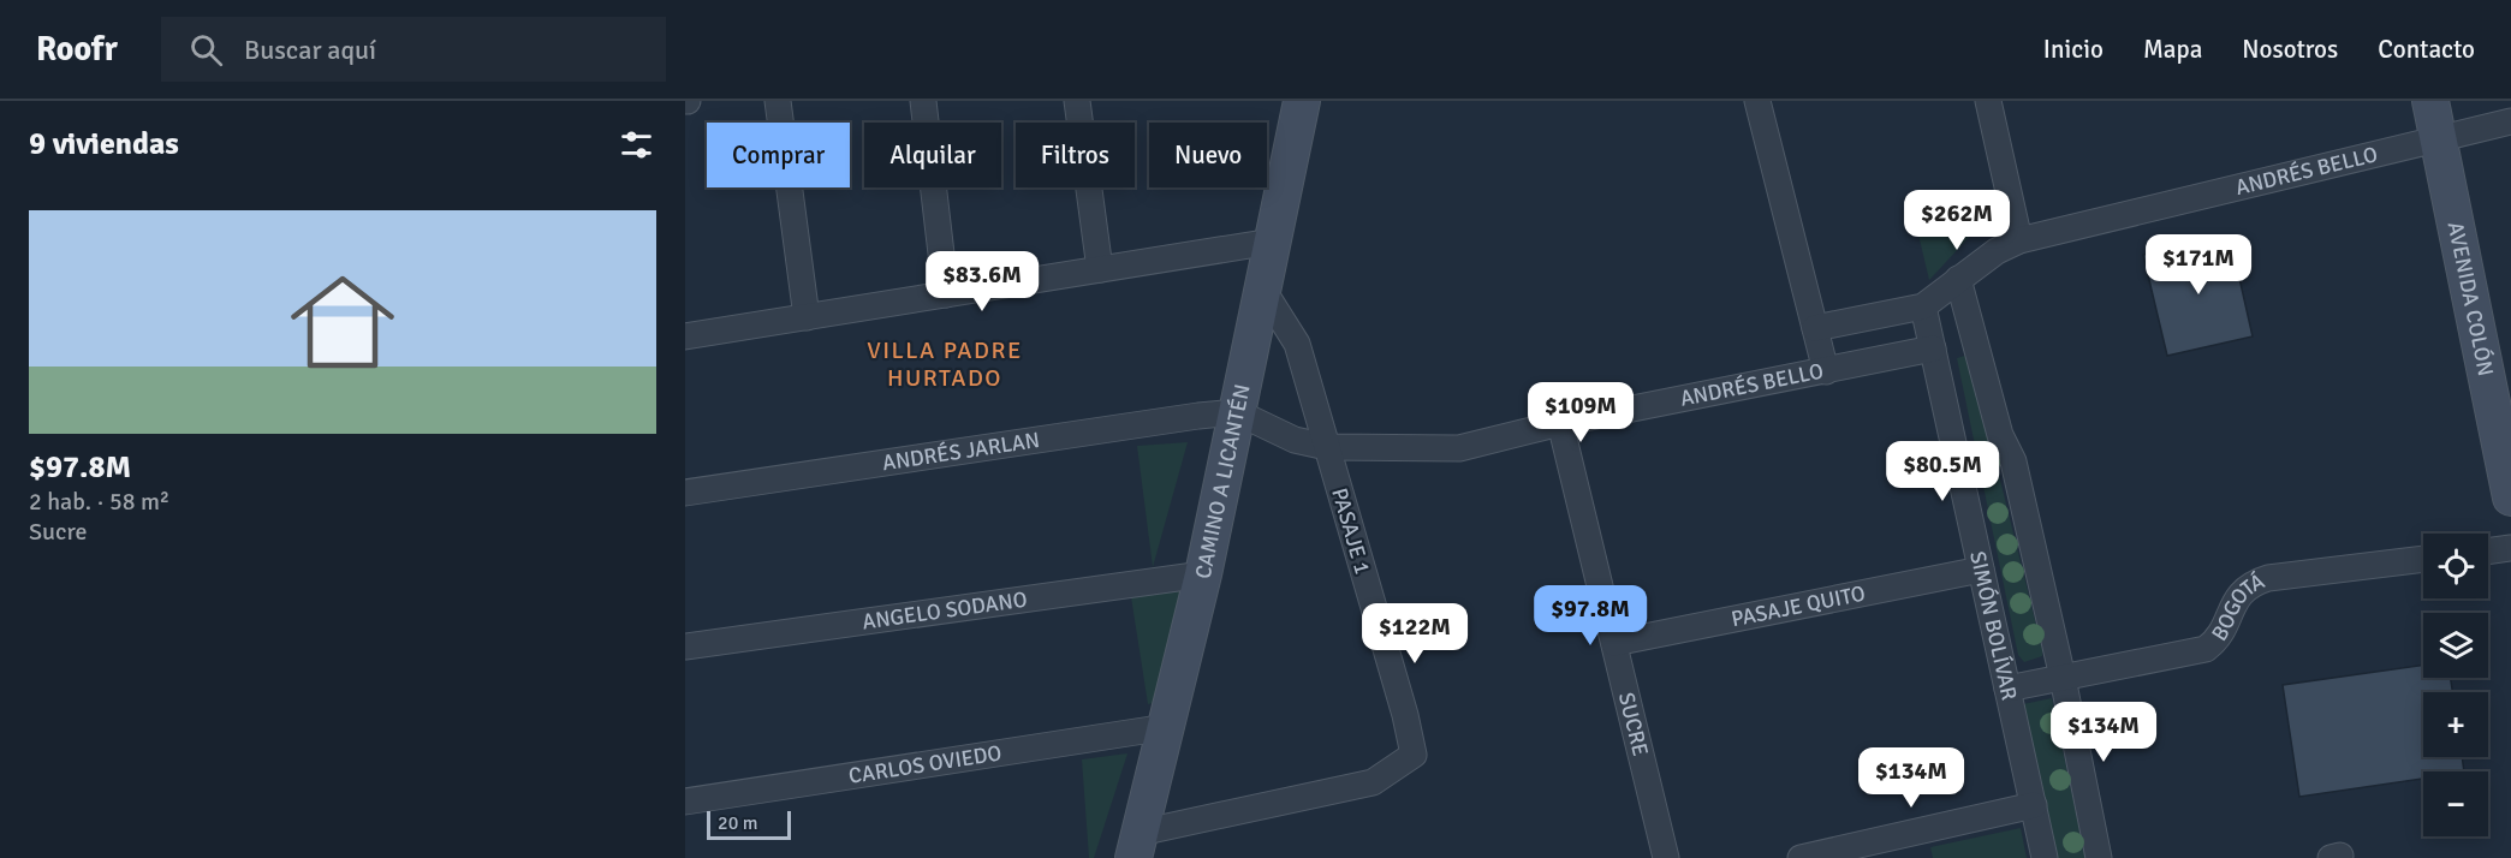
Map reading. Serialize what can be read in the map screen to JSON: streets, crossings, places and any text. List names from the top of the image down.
{
  "streets": {
    "street": [
      "ANDRÉS BELLO",
      "AVENIDA COLÓN",
      "ANDRÉS JARLAN",
      "CAMINO A LICANTÉN",
      "PASAJE 1",
      "PASAJE QUITO",
      "ANGELO SODANO",
      "BOGOTÁ",
      "SIMÓN BOLÍVAR",
      "SUCRE",
      "CARLOS OVIEDO"
    ]
  },
  "crossings": [
    ["ANDRÉS BELLO", "AVENIDA COLÓN"],
    ["ANDRÉS BELLO", "ANDRÉS JARLAN"],
    ["ANDRÉS BELLO", "CAMINO A LICANTÉN"],
    ["ANDRÉS BELLO", "PASAJE 1"],
    ["ANDRÉS BELLO", "SIMÓN BOLÍVAR"],
    ["ANDRÉS BELLO", "SUCRE"],
    ["ANDRÉS JARLAN", "CAMINO A LICANTÉN"],
    ["CAMINO A LICANTÉN", "PASAJE 1"],
    ["CAMINO A LICANTÉN", "ANGELO SODANO"],
    ["CAMINO A LICANTÉN", "CARLOS OVIEDO"],
    ["PASAJE QUITO", "SIMÓN BOLÍVAR"],
    ["PASAJE QUITO", "SUCRE"],
    ["BOGOTÁ", "SIMÓN BOLÍVAR"]
  ],
  "districts": ["VILLA PADRE HURTADO"],
  "scale_bar": "20 m",
  "page": {
    "header": "Roofr",
    "search": "Buscar aquí",
    "nav": [
      "Inicio",
      "Mapa",
      "Nosotros",
      "Contacto"
    ],
    "heading": "9 viviendas",
    "chip": [
      "Comprar",
      "Alquilar",
      "Filtros",
      "Nuevo"
    ],
    "list": [
      {
        "name": "$97.8M",
        "note": "2 hab. · 58 m² · Sucre"
      }
    ],
    "price": [
      "$262M",
      "$171M",
      "$83.6M",
      "$109M",
      "$80.5M",
      "$97.8M",
      "$122M",
      "$134M",
      "$134M"
    ],
    "map_buttons": ["+", "−"],
    "scale": "20 m"
  }
}
